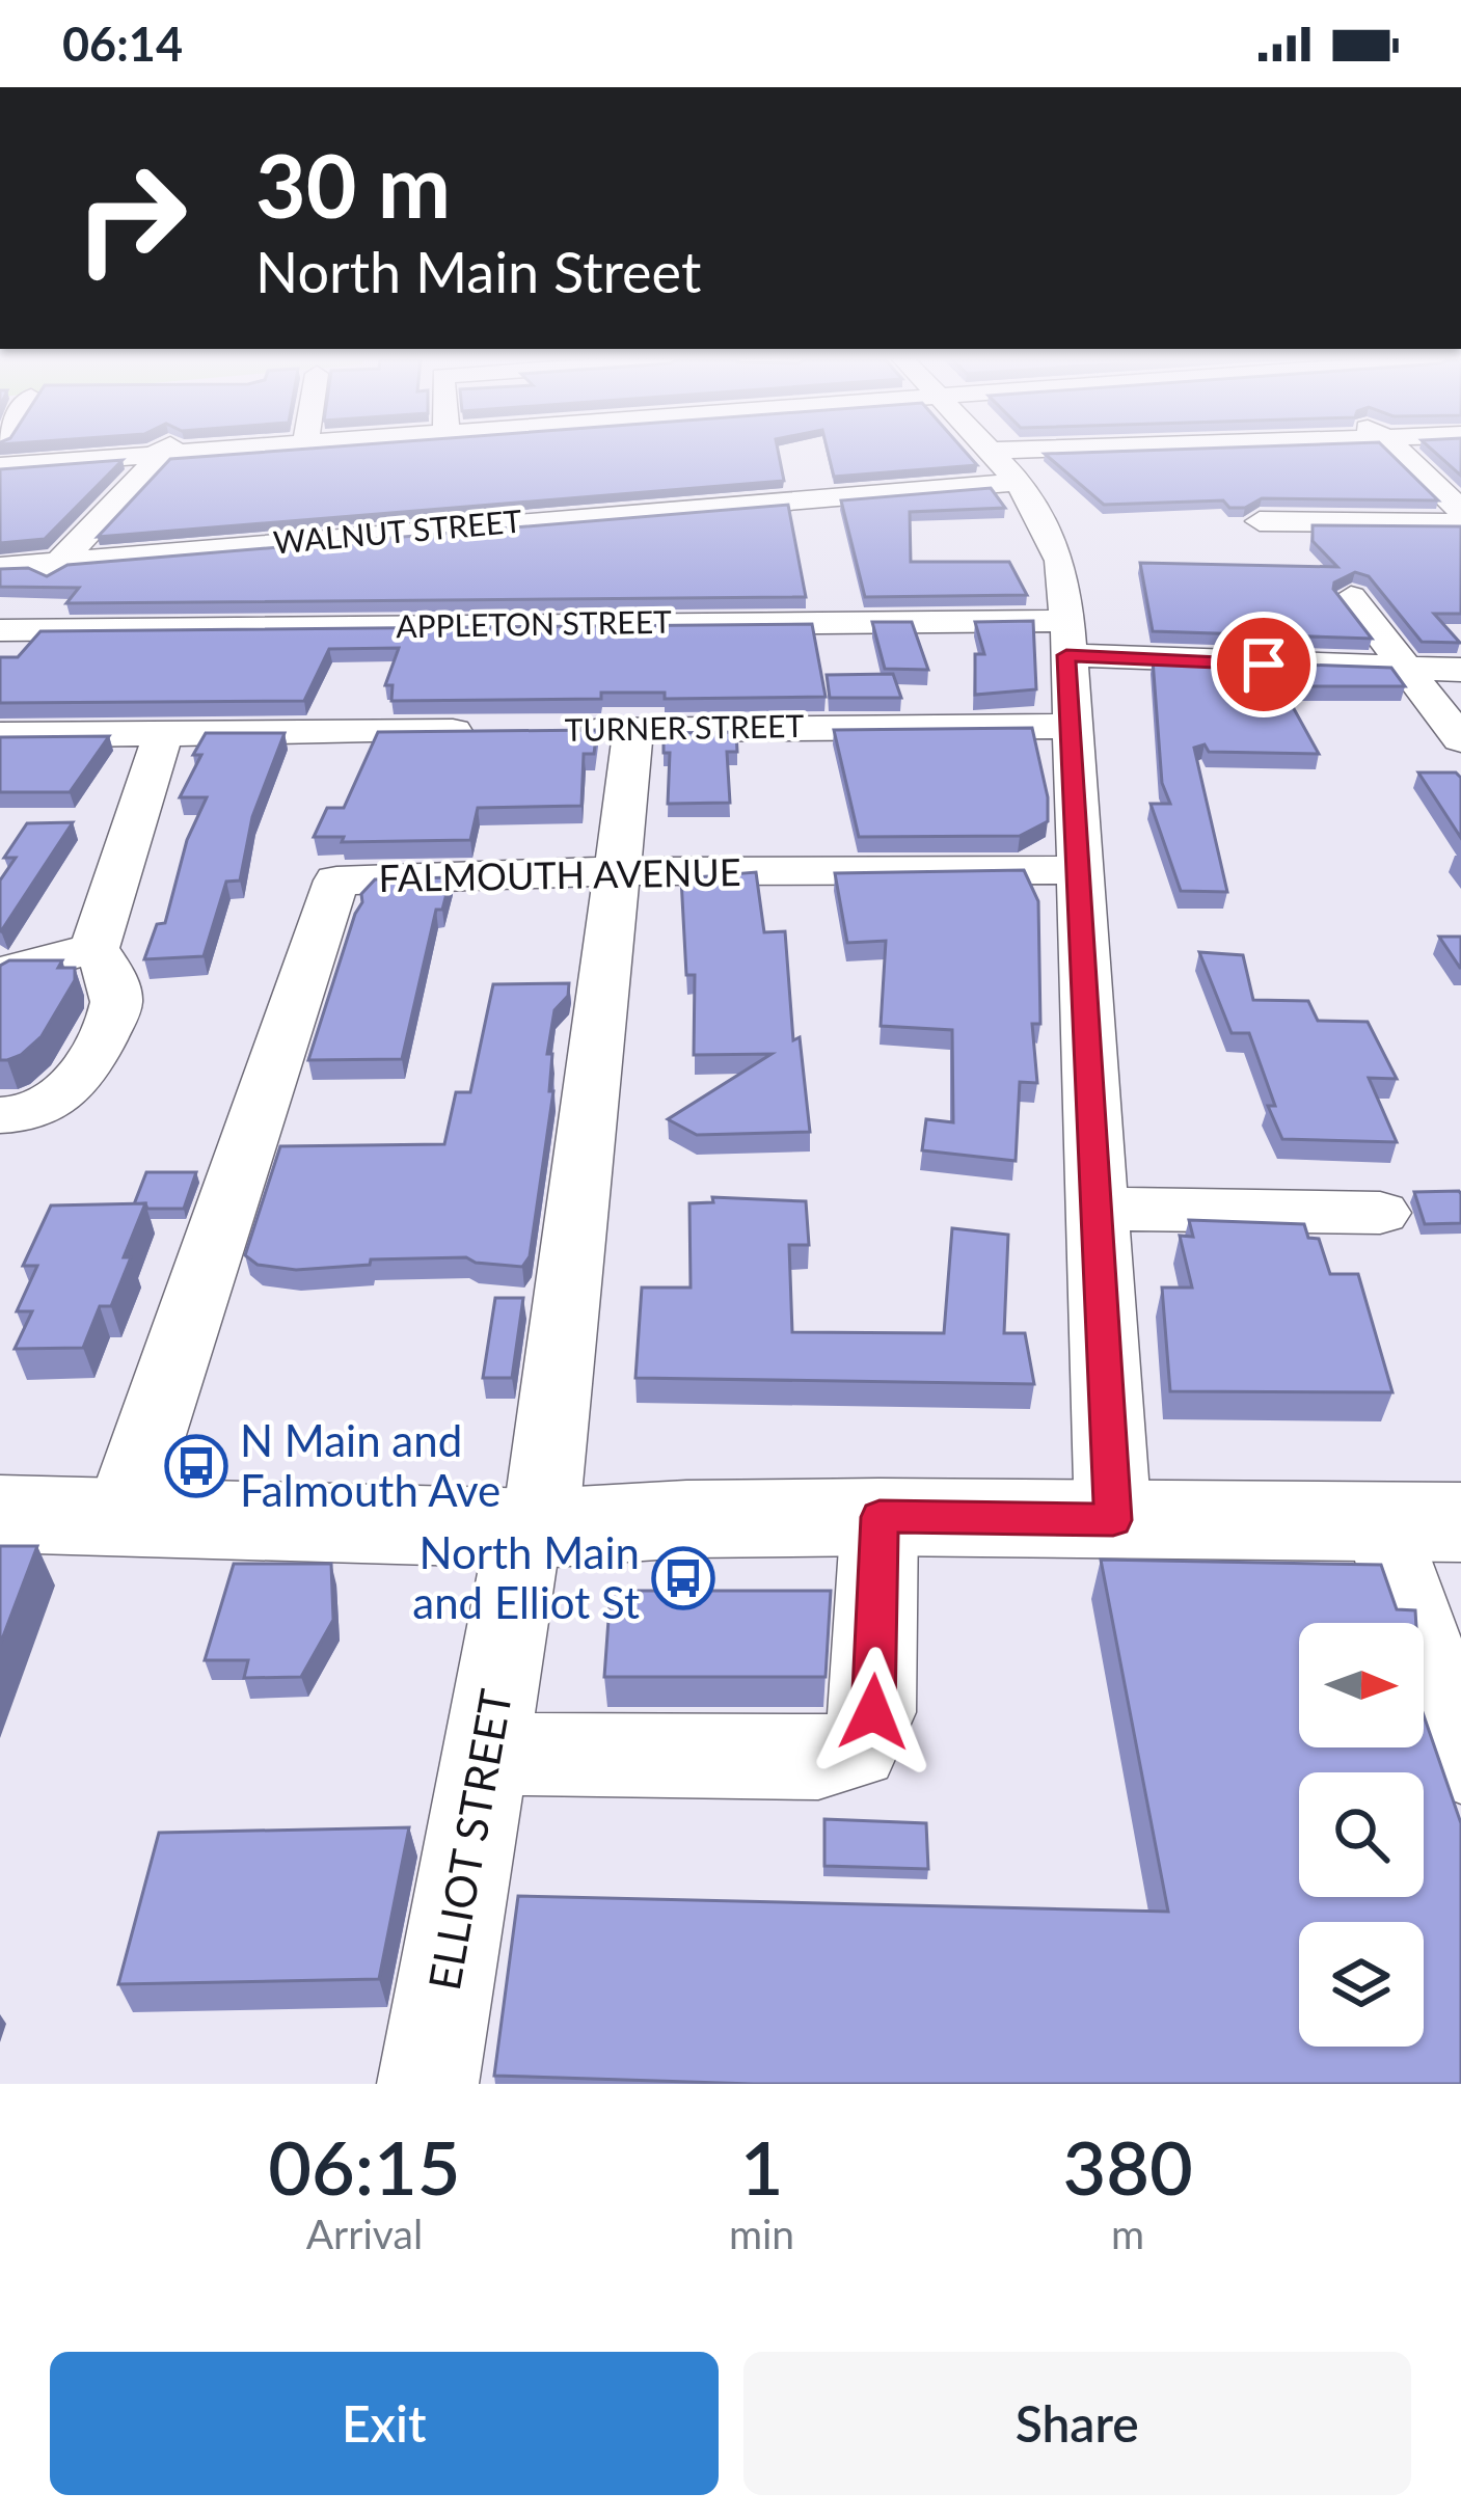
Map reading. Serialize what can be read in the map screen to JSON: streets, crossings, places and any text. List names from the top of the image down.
{
  "streets": {
    "street": [
      "WALNUT STREET",
      "APPLETON STREET",
      "TURNER STREET",
      "FALMOUTH AVENUE",
      "ELLIOT STREET"
    ]
  },
  "crossings": [
    ["TURNER STREET", "ELLIOT STREET"],
    ["FALMOUTH AVENUE", "ELLIOT STREET"]
  ],
  "places": {
    "bus stop": ["N Main and Falmouth Ave", "North Main and Elliot St"]
  },
  "north": "right",
  "page": {
    "status": "06:14",
    "turn": ["30 m", "North Main Street"],
    "eta": [
      "06:15",
      "Arrival",
      "1",
      "min",
      "380",
      "m"
    ],
    "buttons": ["Exit", "Share"]
  }
}
